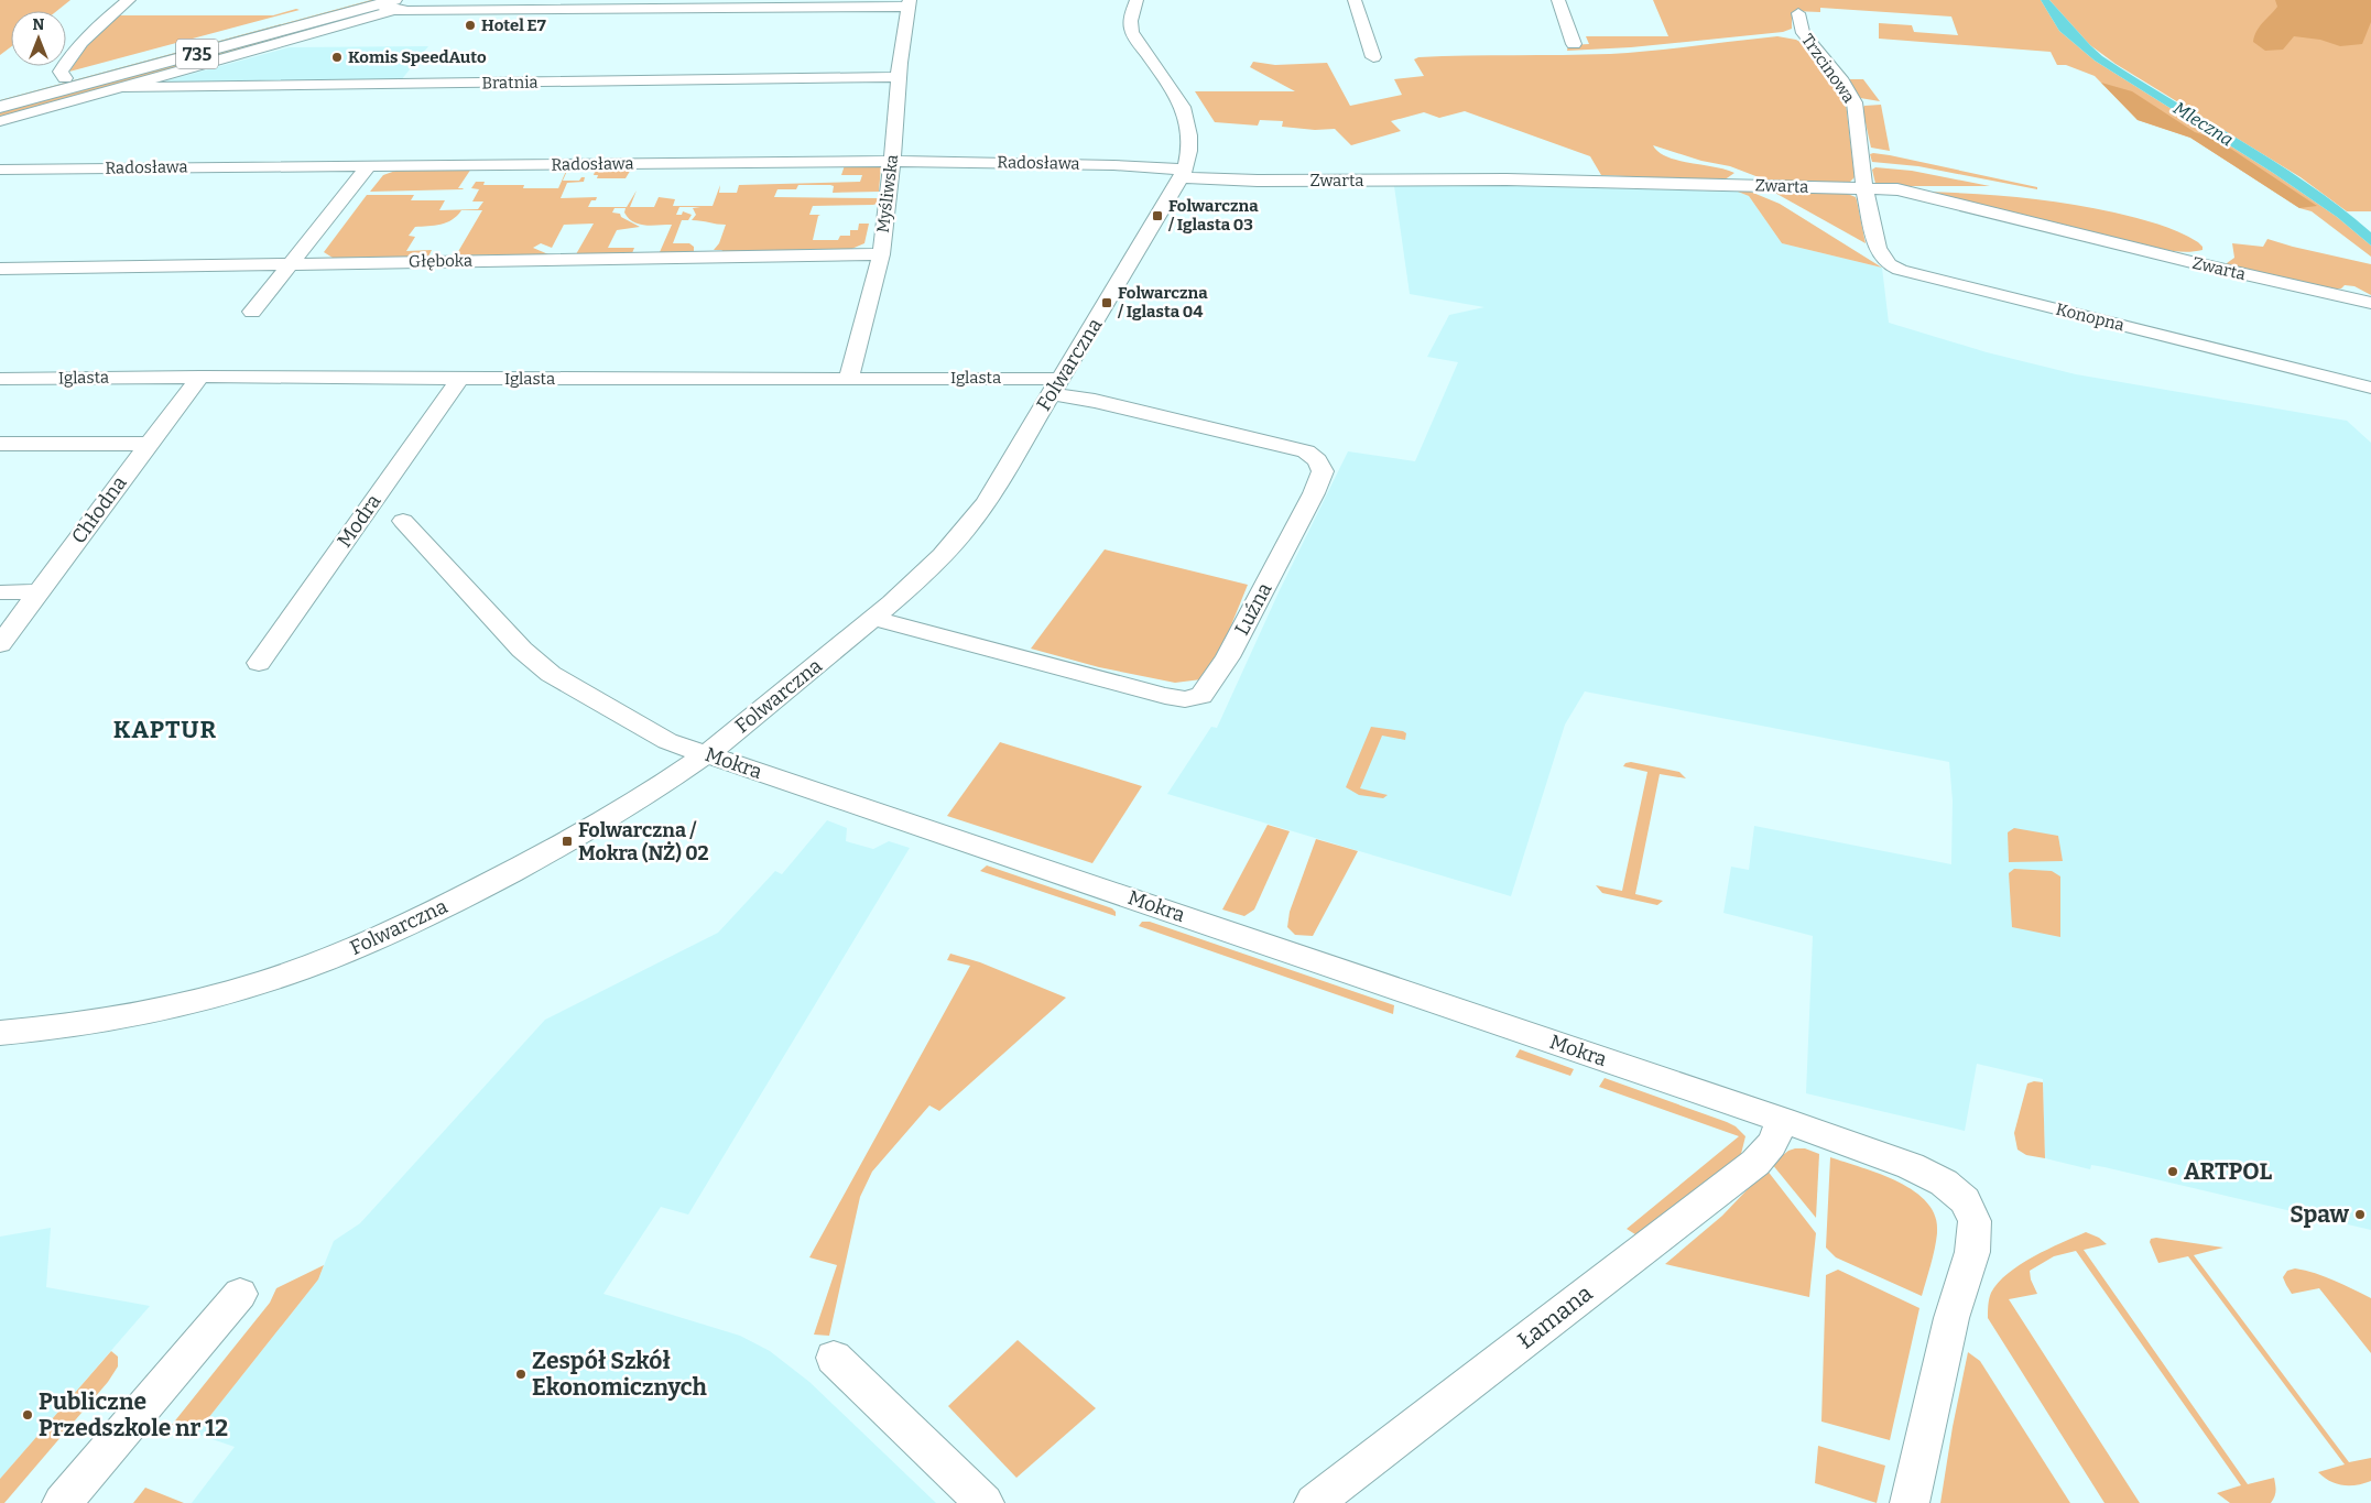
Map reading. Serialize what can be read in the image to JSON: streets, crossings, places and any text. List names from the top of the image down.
{
  "streets": {
    "main road": ["735"],
    "street": [
      "Trzcinowa",
      "Bratnia",
      "Radosława",
      "Zwarta",
      "Myśliwska",
      "Głęboka",
      "Konopna",
      "Folwarczna",
      "Iglasta",
      "Chłodna",
      "Modra",
      "Luźna",
      "Mokra",
      "Łamana"
    ]
  },
  "crossings": [
    ["735", "Myśliwska"],
    ["Trzcinowa", "Zwarta"],
    ["Trzcinowa", "Konopna"],
    ["Bratnia", "Myśliwska"],
    ["Radosława", "Zwarta"],
    ["Radosława", "Myśliwska"],
    ["Radosława", "Folwarczna"],
    ["Zwarta", "Konopna"],
    ["Zwarta", "Folwarczna"],
    ["Myśliwska", "Głęboka"],
    ["Myśliwska", "Iglasta"],
    ["Folwarczna", "Iglasta"],
    ["Folwarczna", "Luźna"],
    ["Folwarczna", "Mokra"],
    ["Iglasta", "Chłodna"],
    ["Iglasta", "Modra"],
    ["Iglasta", "Luźna"],
    ["Mokra", "Łamana"]
  ],
  "districts": ["KAPTUR"],
  "water": ["Mleczna"],
  "places": {
    "other": [
      "Hotel E7",
      "Komis SpeedAuto",
      "ARTPOL",
      "Spaw",
      "Zespół Szkół Ekonomicznych",
      "Publiczne Przedszkole nr 12"
    ],
    "transit": ["Folwarczna / Iglasta 03", "Folwarczna / Iglasta 04", "Folwarczna / Mokra (NŻ) 02"]
  },
  "north": "top"
}
